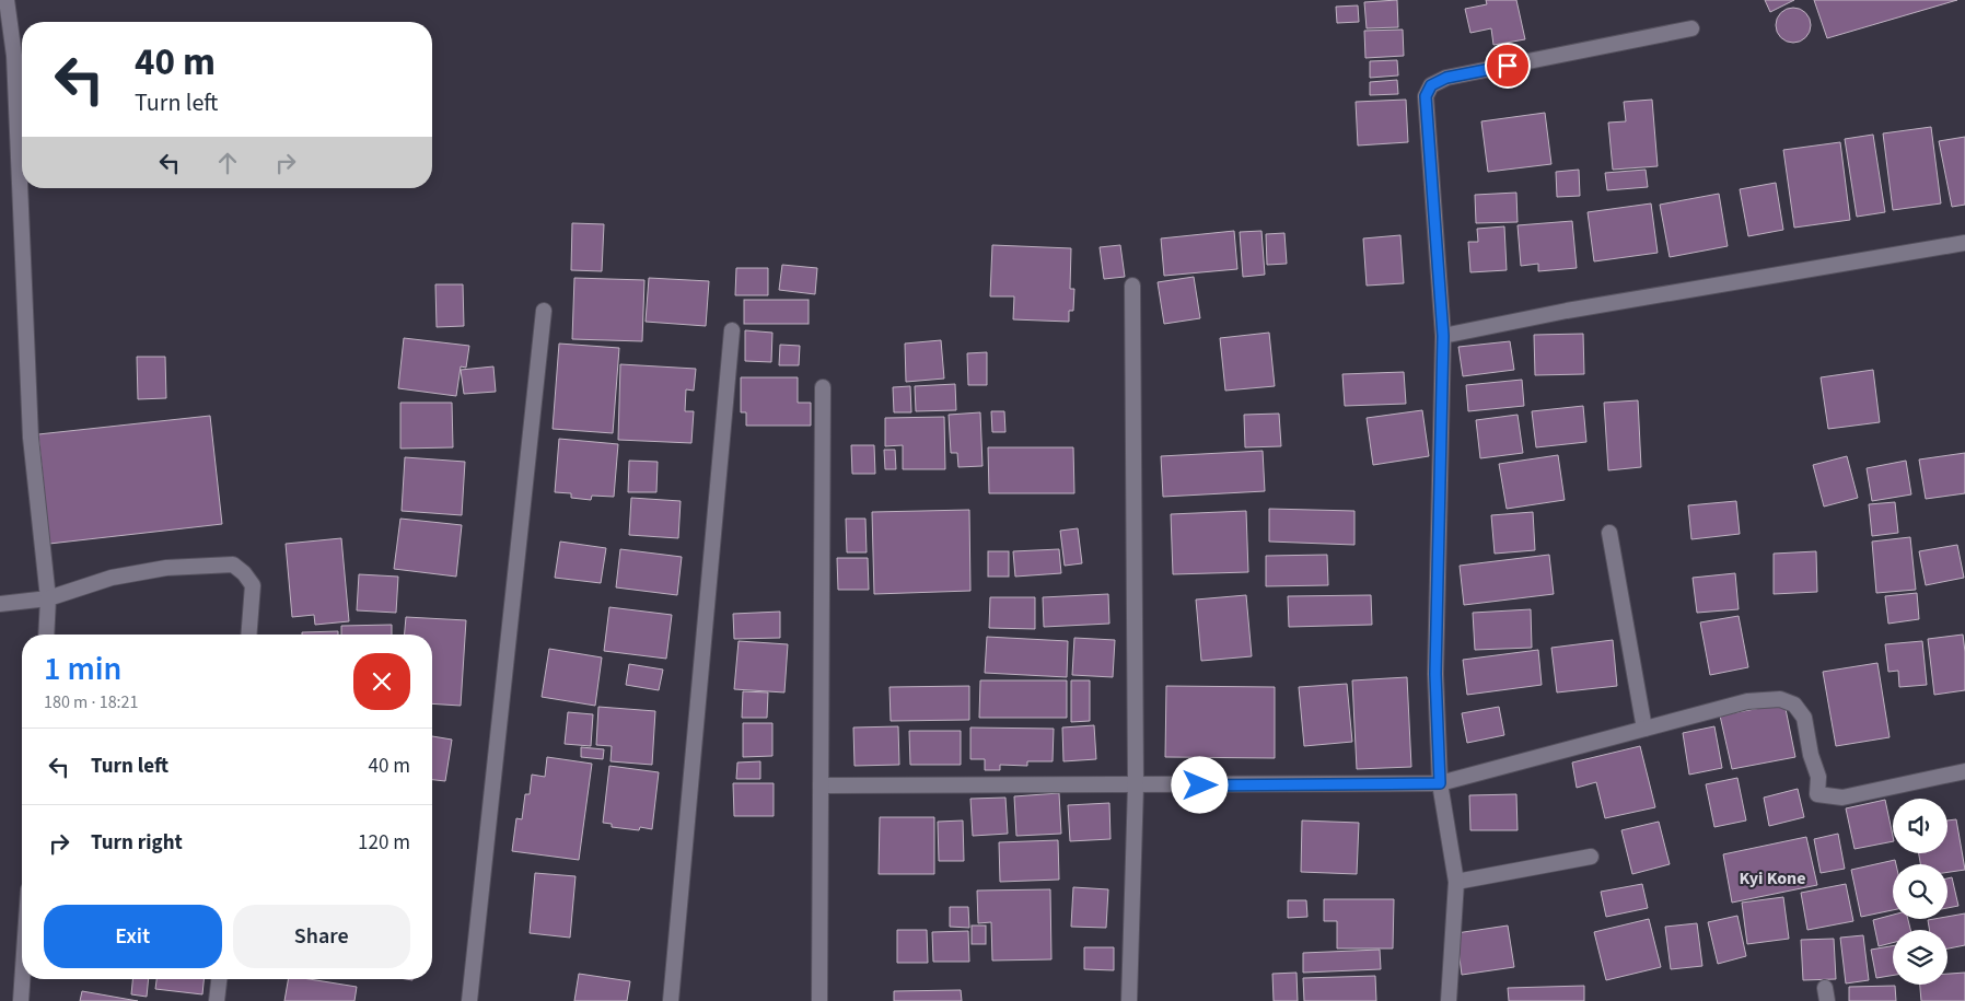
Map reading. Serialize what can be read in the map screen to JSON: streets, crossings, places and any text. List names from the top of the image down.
{
  "districts": ["Kyi Kone"],
  "page": {
    "turn": ["40 m", "Turn left"],
    "heading": ["1 min", "180 m · 18:21"],
    "list": [
      {
        "name": "Turn left",
        "value": "40 m"
      },
      {
        "name": "Turn right",
        "value": "120 m"
      }
    ],
    "buttons": ["Exit", "Share"]
  }
}
